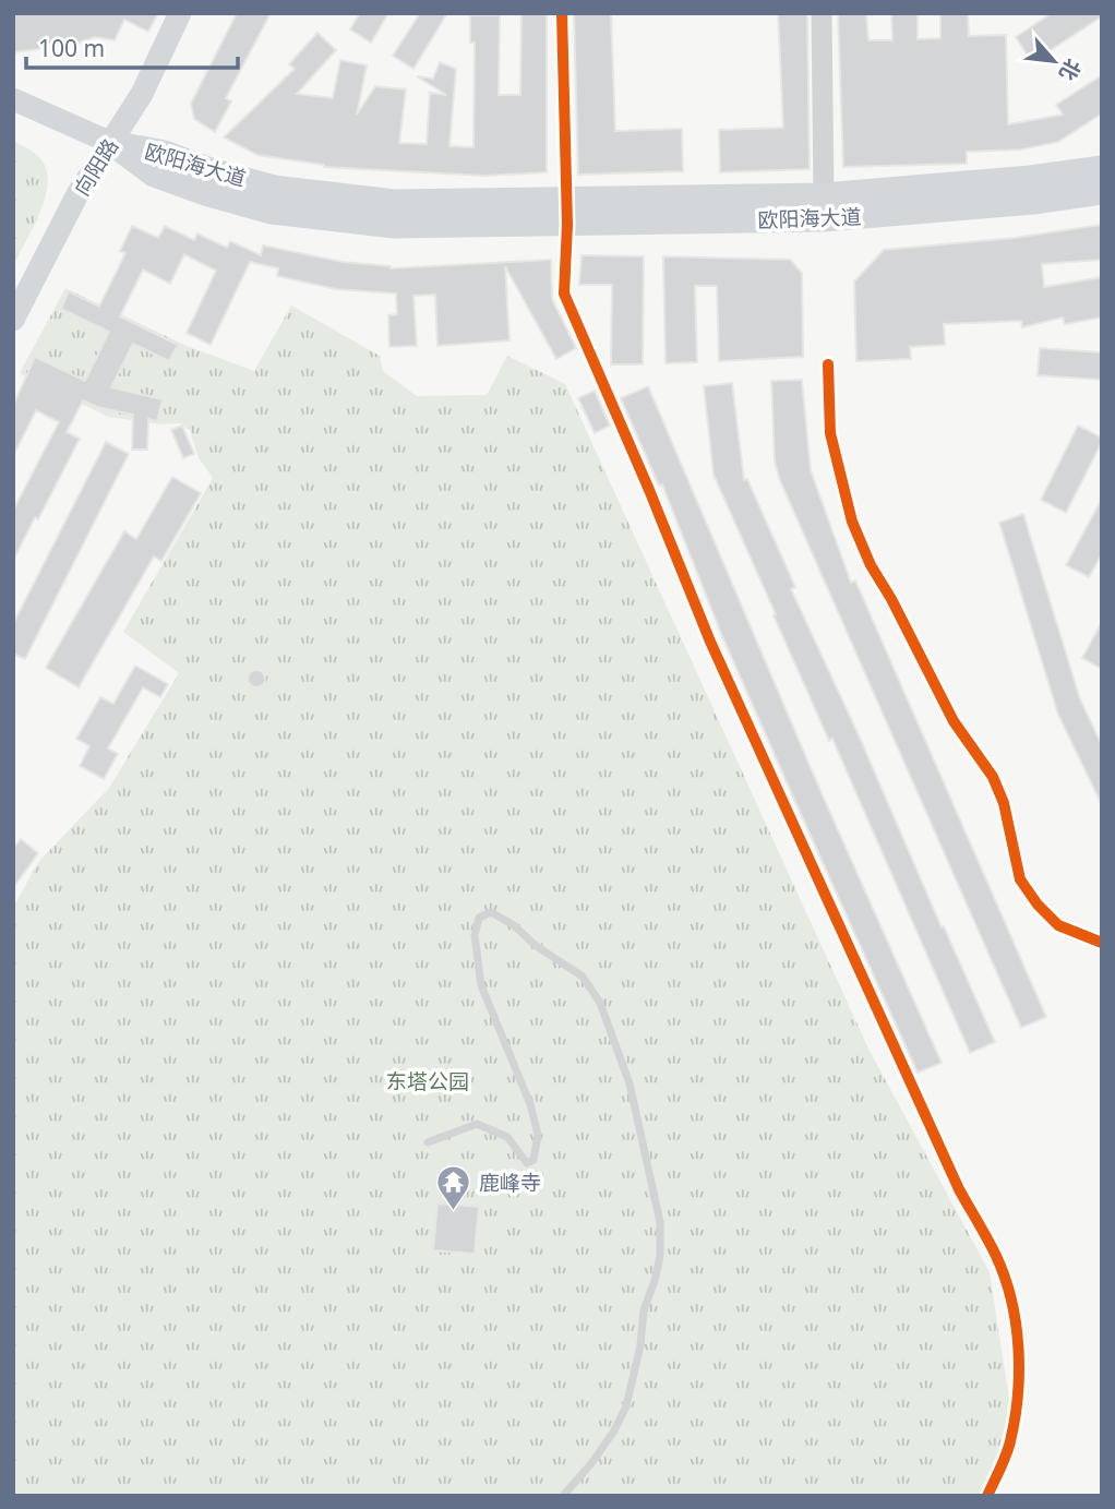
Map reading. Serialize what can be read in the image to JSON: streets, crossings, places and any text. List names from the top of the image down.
{
  "streets": {
    "main road": ["欧阳海大道", "向阳路"]
  },
  "crossings": [
    ["欧阳海大道", "向阳路"]
  ],
  "parks": ["东塔公园"],
  "places": {
    "temple": ["鹿峰寺"]
  },
  "scale_bar": "100 m",
  "north": "bottom right"
}
